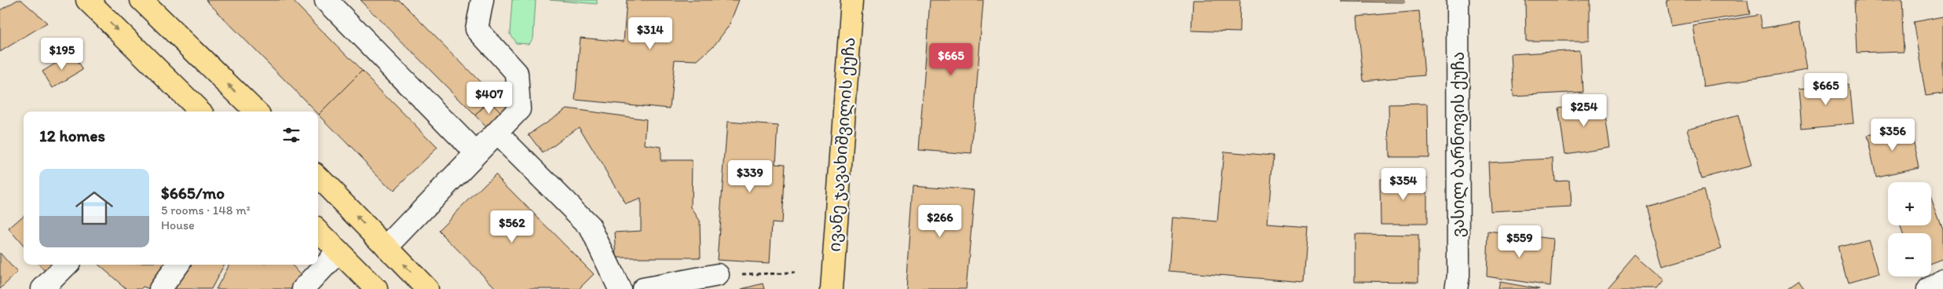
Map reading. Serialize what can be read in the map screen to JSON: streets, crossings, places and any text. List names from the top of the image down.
{
  "streets": {
    "main road": ["ივანე ჯავახიშვილის ქუჩა"],
    "street": ["ვასილ ბარნოვის ქუჩა"]
  },
  "page": {
    "price": [
      "$314",
      "$195",
      "$665",
      "$665",
      "$407",
      "$254",
      "$356",
      "$339",
      "$354",
      "$266",
      "$562",
      "$559"
    ],
    "heading": "12 homes",
    "list": [
      {
        "name": "$665/mo",
        "note": "5 rooms · 148 m² · House"
      }
    ],
    "map_buttons": ["+", "−"]
  }
}
